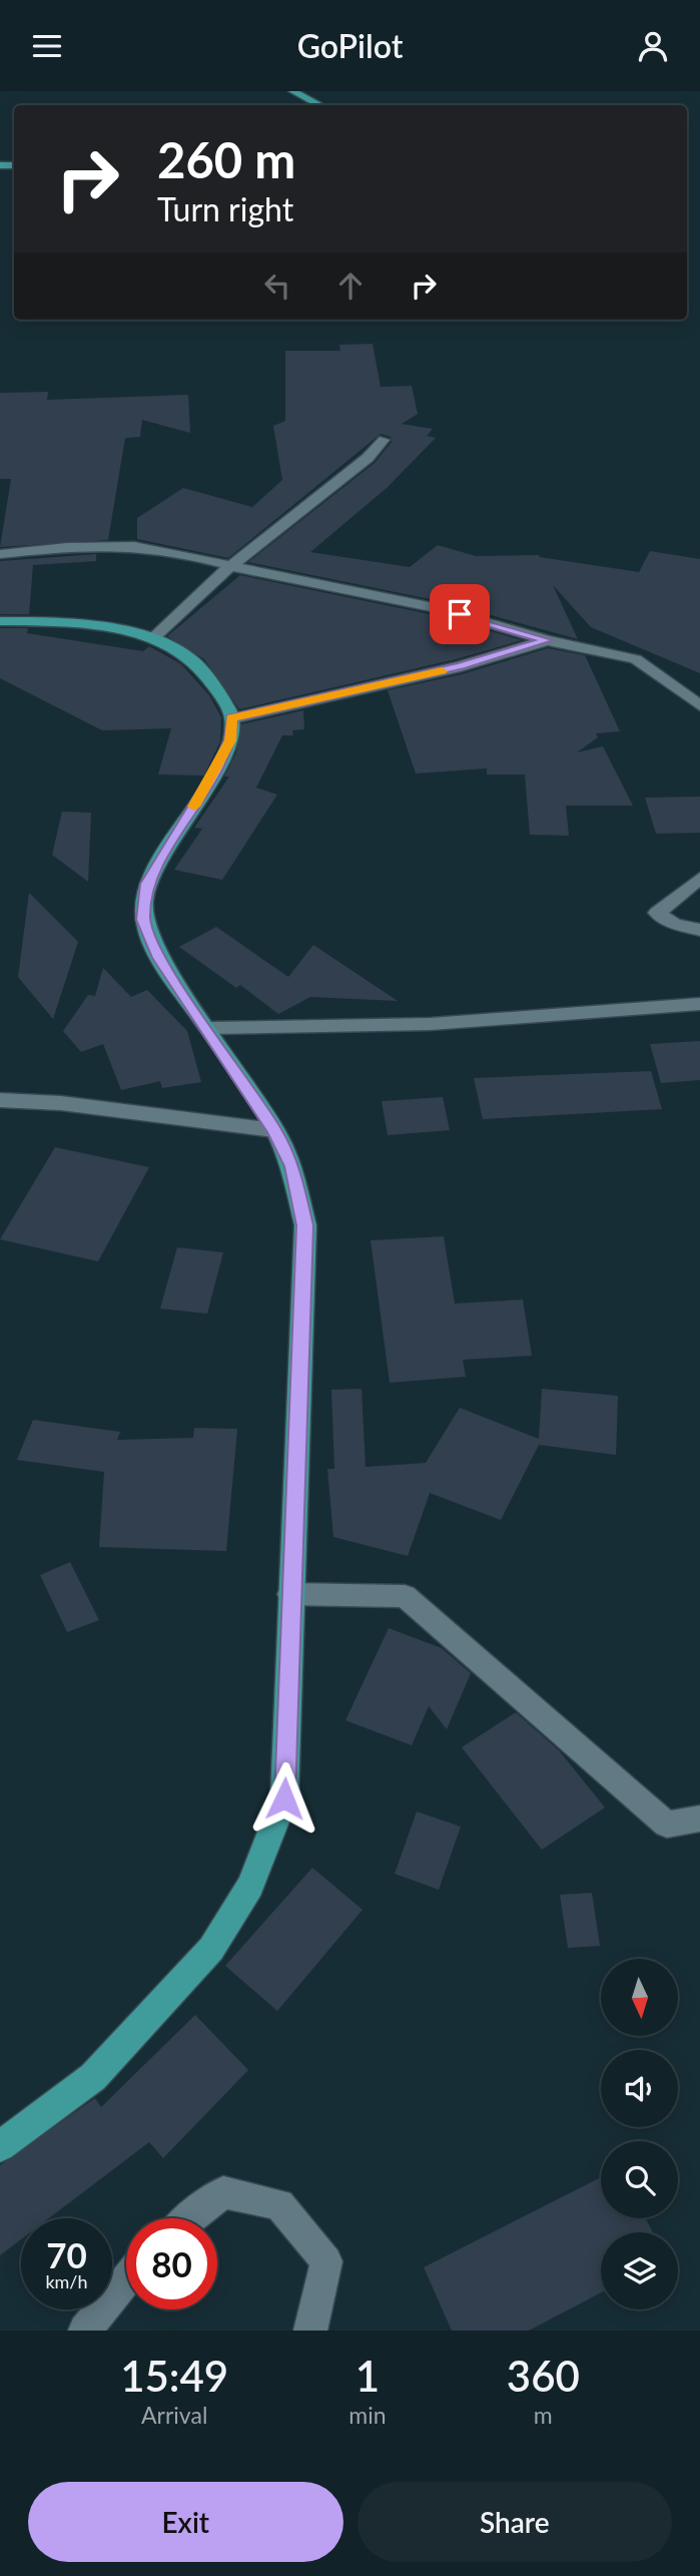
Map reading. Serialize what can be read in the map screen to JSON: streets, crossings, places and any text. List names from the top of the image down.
{
  "north": "bottom",
  "page": {
    "header": "GoPilot",
    "turn": ["260 m", "Turn right"],
    "speed": "70 km/h",
    "limit": "80",
    "eta": [
      "15:49",
      "Arrival",
      "1",
      "min",
      "360",
      "m"
    ],
    "buttons": ["Exit", "Share"]
  }
}
